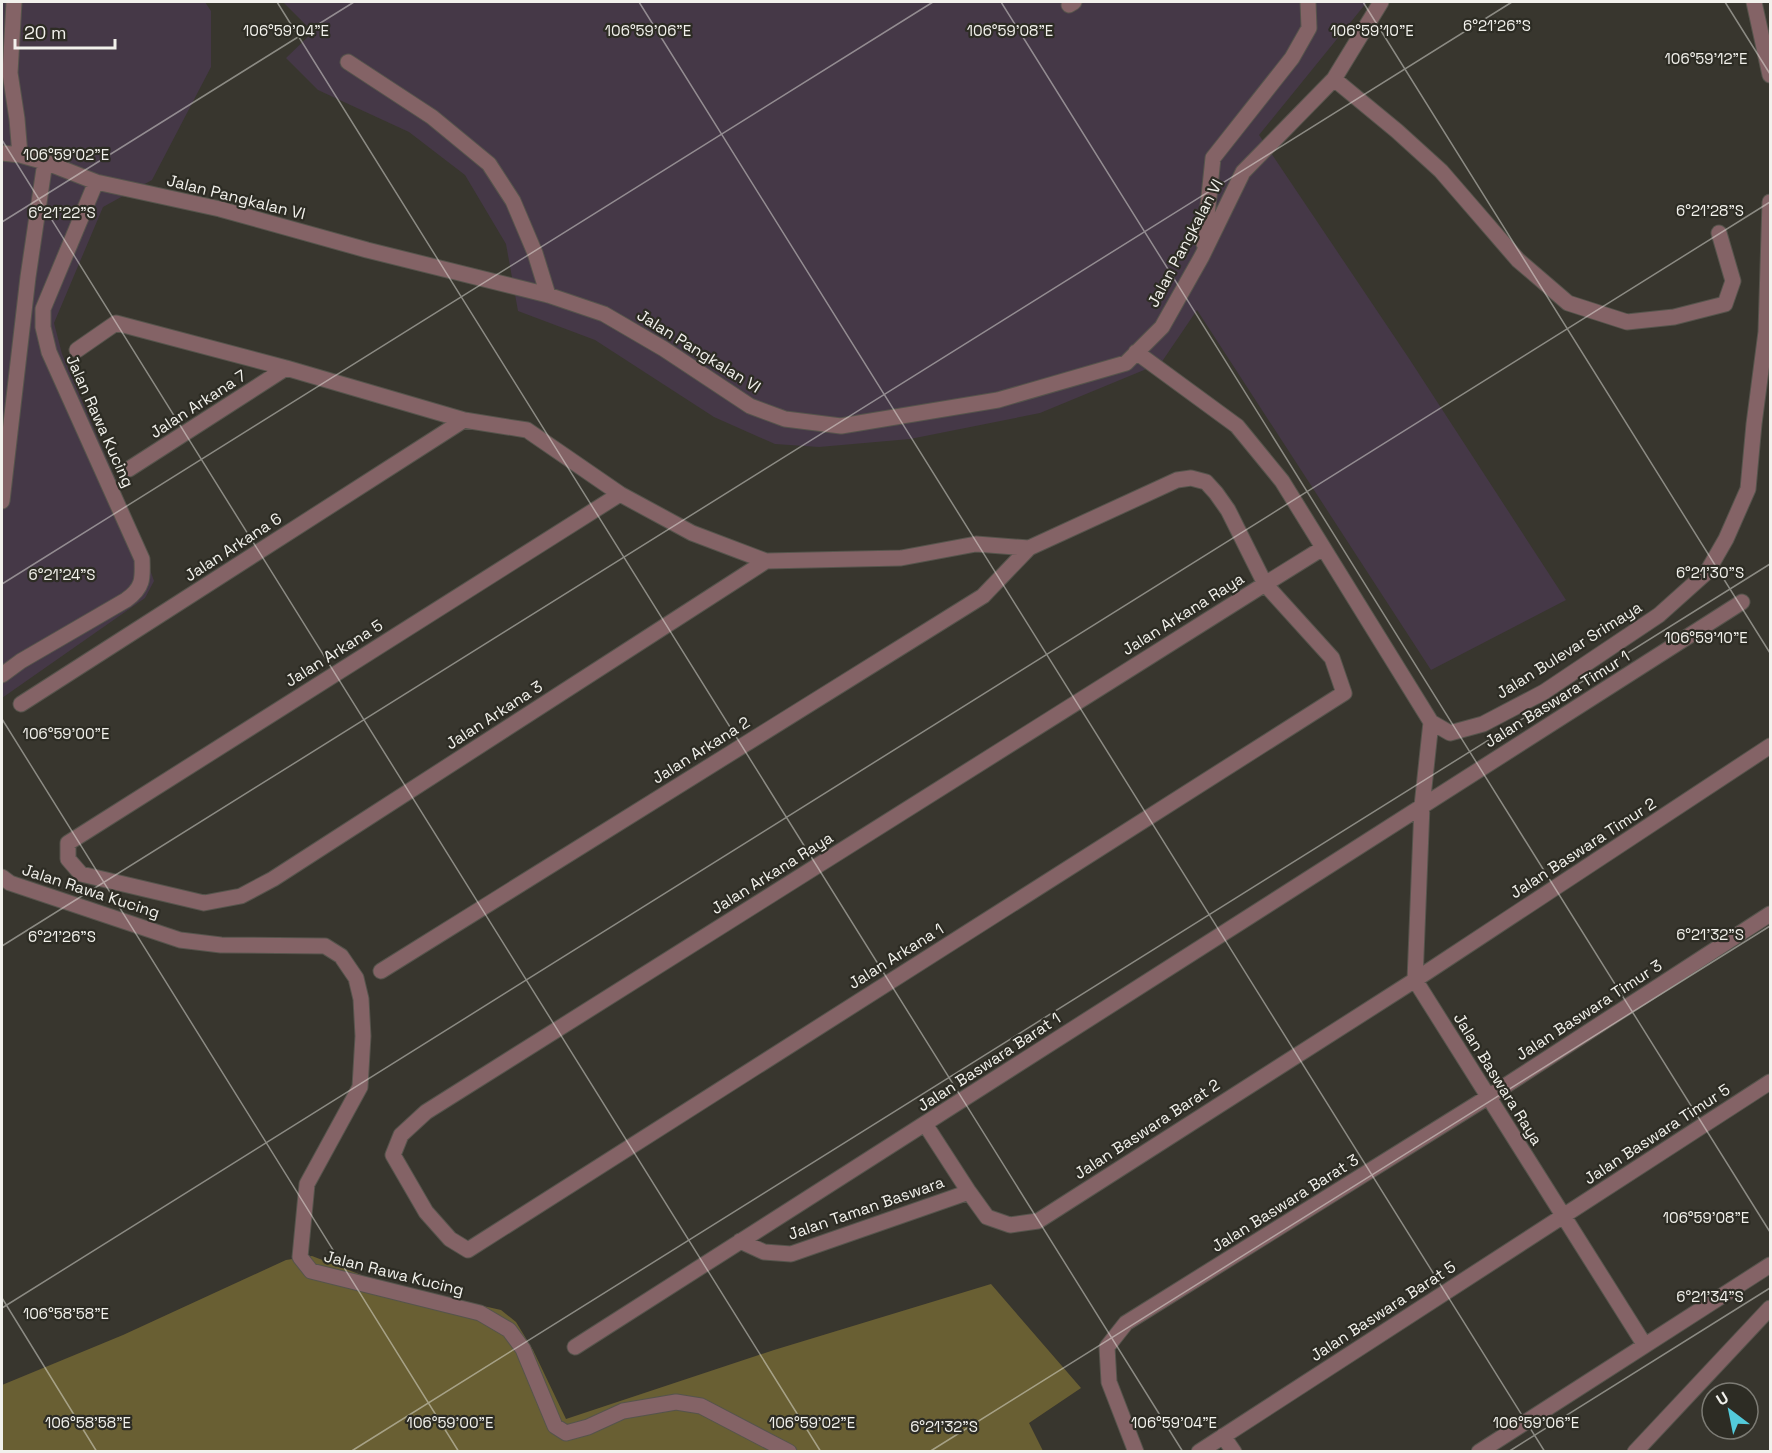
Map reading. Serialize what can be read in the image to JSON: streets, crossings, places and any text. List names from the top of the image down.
{
  "streets": {
    "street": [
      "Jalan Pangkalan VI",
      "Jalan Arkana 7",
      "Jalan Rawa Kucing",
      "Jalan Arkana 6",
      "Jalan Arkana Raya",
      "Jalan Bulevar Srimaya",
      "Jalan Arkana 5",
      "Jalan Baswara Timur 1",
      "Jalan Arkana 3",
      "Jalan Arkana 2",
      "Jalan Baswara Timur 2",
      "Jalan Arkana 1",
      "Jalan Baswara Timur 3",
      "Jalan Baswara Barat 1",
      "Jalan Baswara Raya",
      "Jalan Baswara Barat 2",
      "Jalan Baswara Timur 5",
      "Jalan Baswara Barat 3",
      "Jalan Taman Baswara",
      "Jalan Baswara Barat 5"
    ]
  },
  "crossings": [
    ["Jalan Pangkalan VI", "Jalan Rawa Kucing"],
    ["Jalan Arkana Raya", "Jalan Arkana 1"],
    ["Jalan Arkana 5", "Jalan Arkana 3"],
    ["Jalan Baswara Timur 1", "Jalan Baswara Barat 1"],
    ["Jalan Baswara Timur 2", "Jalan Baswara Raya"],
    ["Jalan Baswara Timur 2", "Jalan Baswara Barat 2"],
    ["Jalan Baswara Timur 3", "Jalan Baswara Raya"],
    ["Jalan Baswara Timur 3", "Jalan Baswara Barat 3"],
    ["Jalan Baswara Barat 1", "Jalan Baswara Barat 2"],
    ["Jalan Baswara Barat 1", "Jalan Taman Baswara"],
    ["Jalan Baswara Raya", "Jalan Baswara Barat 2"],
    ["Jalan Baswara Raya", "Jalan Baswara Timur 5"],
    ["Jalan Baswara Raya", "Jalan Baswara Barat 3"],
    ["Jalan Baswara Raya", "Jalan Baswara Barat 5"],
    ["Jalan Baswara Barat 2", "Jalan Taman Baswara"],
    ["Jalan Baswara Timur 5", "Jalan Baswara Barat 5"]
  ],
  "scale_bar": "20 m",
  "north": "top left",
  "coordinates": [
    "6°21'26\"S",
    "106°59'04\"E",
    "106°59'06\"E",
    "106°59'08\"E",
    "106°59'10\"E",
    "106°59'12\"E",
    "106°59'02\"E",
    "6°21'28\"S",
    "6°21'22\"S",
    "6°21'30\"S",
    "6°21'24\"S",
    "106°59'00\"E",
    "6°21'32\"S",
    "6°21'34\"S",
    "106°58'58\"E"
  ]
}
